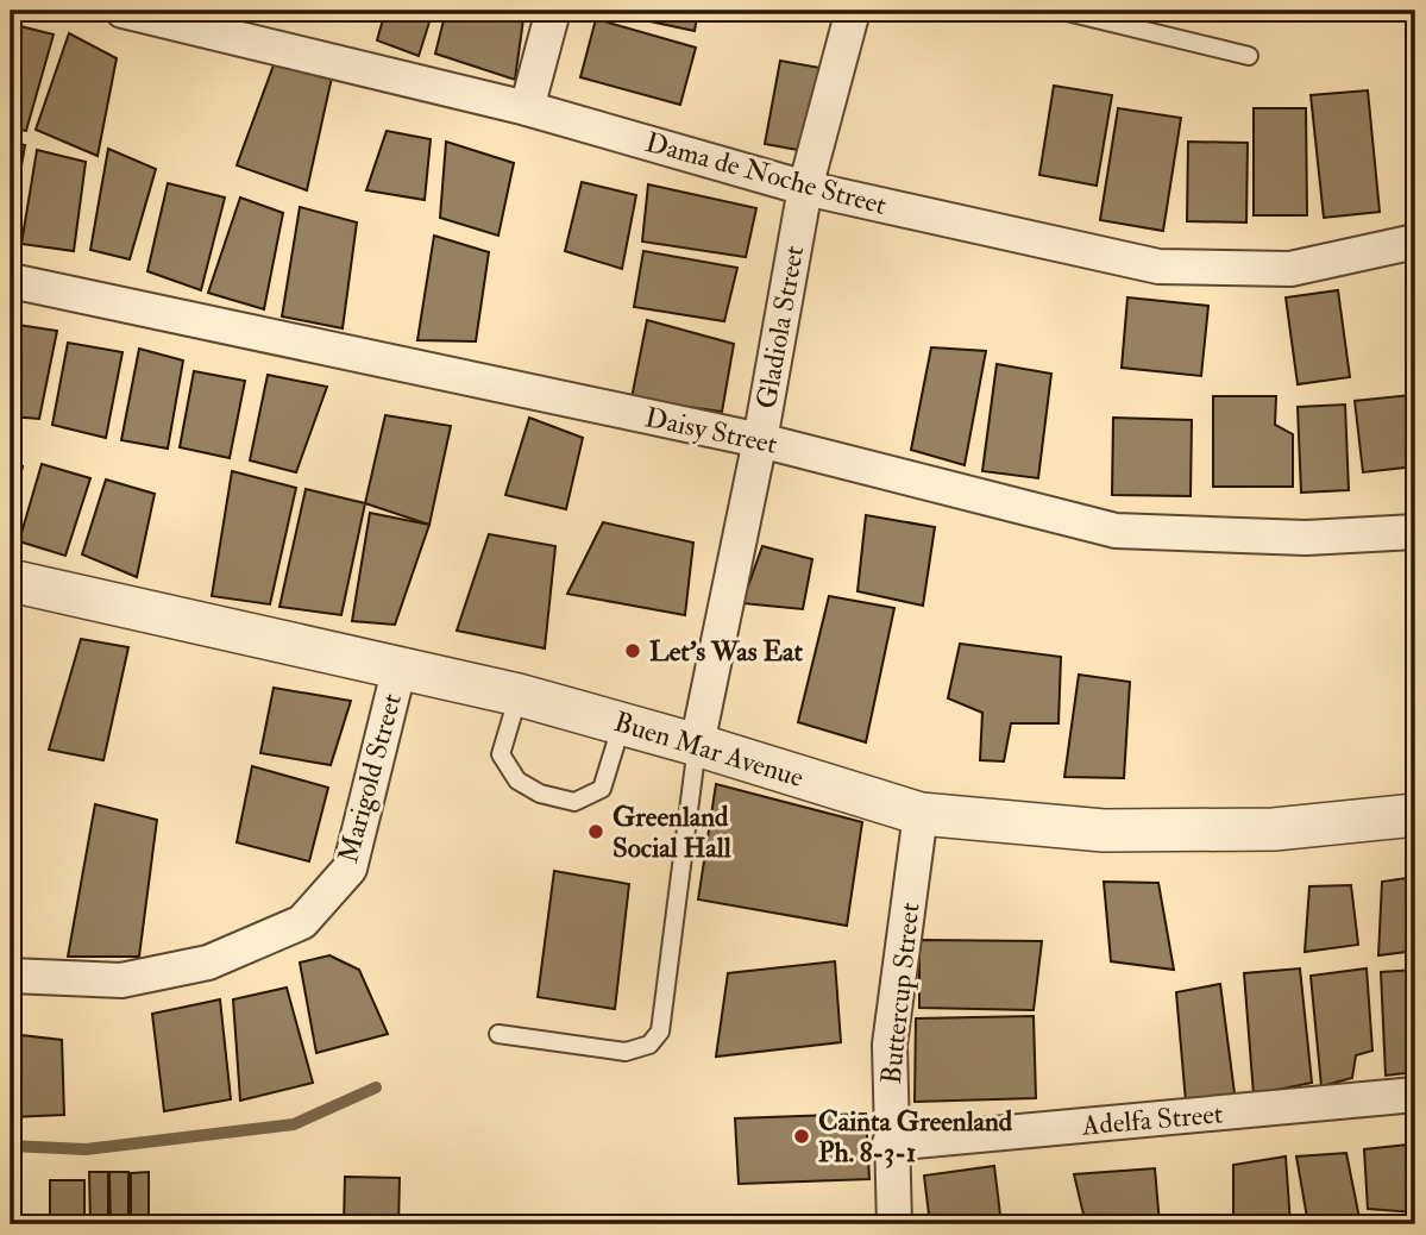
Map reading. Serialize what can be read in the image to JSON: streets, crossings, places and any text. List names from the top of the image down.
{
  "streets": {
    "street": [
      "Dama de Noche Street",
      "Gladiola Street",
      "Daisy Street",
      "Buen Mar Avenue",
      "Marigold Street",
      "Buttercup Street",
      "Adelfa Street"
    ]
  },
  "crossings": [
    ["Dama de Noche Street", "Gladiola Street"],
    ["Gladiola Street", "Daisy Street"],
    ["Gladiola Street", "Buen Mar Avenue"],
    ["Buen Mar Avenue", "Marigold Street"],
    ["Buen Mar Avenue", "Buttercup Street"],
    ["Buttercup Street", "Adelfa Street"]
  ],
  "places": ["Let's Was Eat", "Greenland Social Hall", "Cainta Greenland Ph. 8-3-1"]
}
